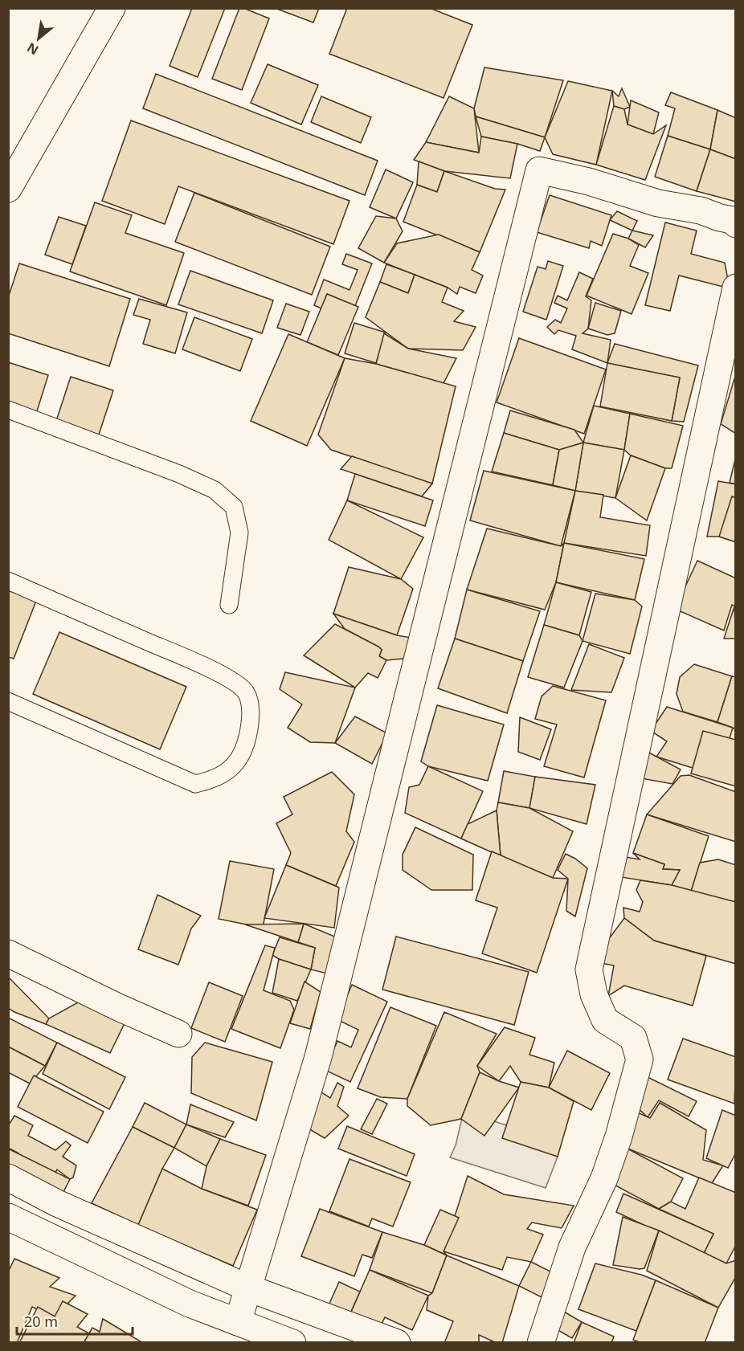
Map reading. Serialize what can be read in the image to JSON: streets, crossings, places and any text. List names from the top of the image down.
{
  "scale_bar": "20 m",
  "north": "bottom left"
}
